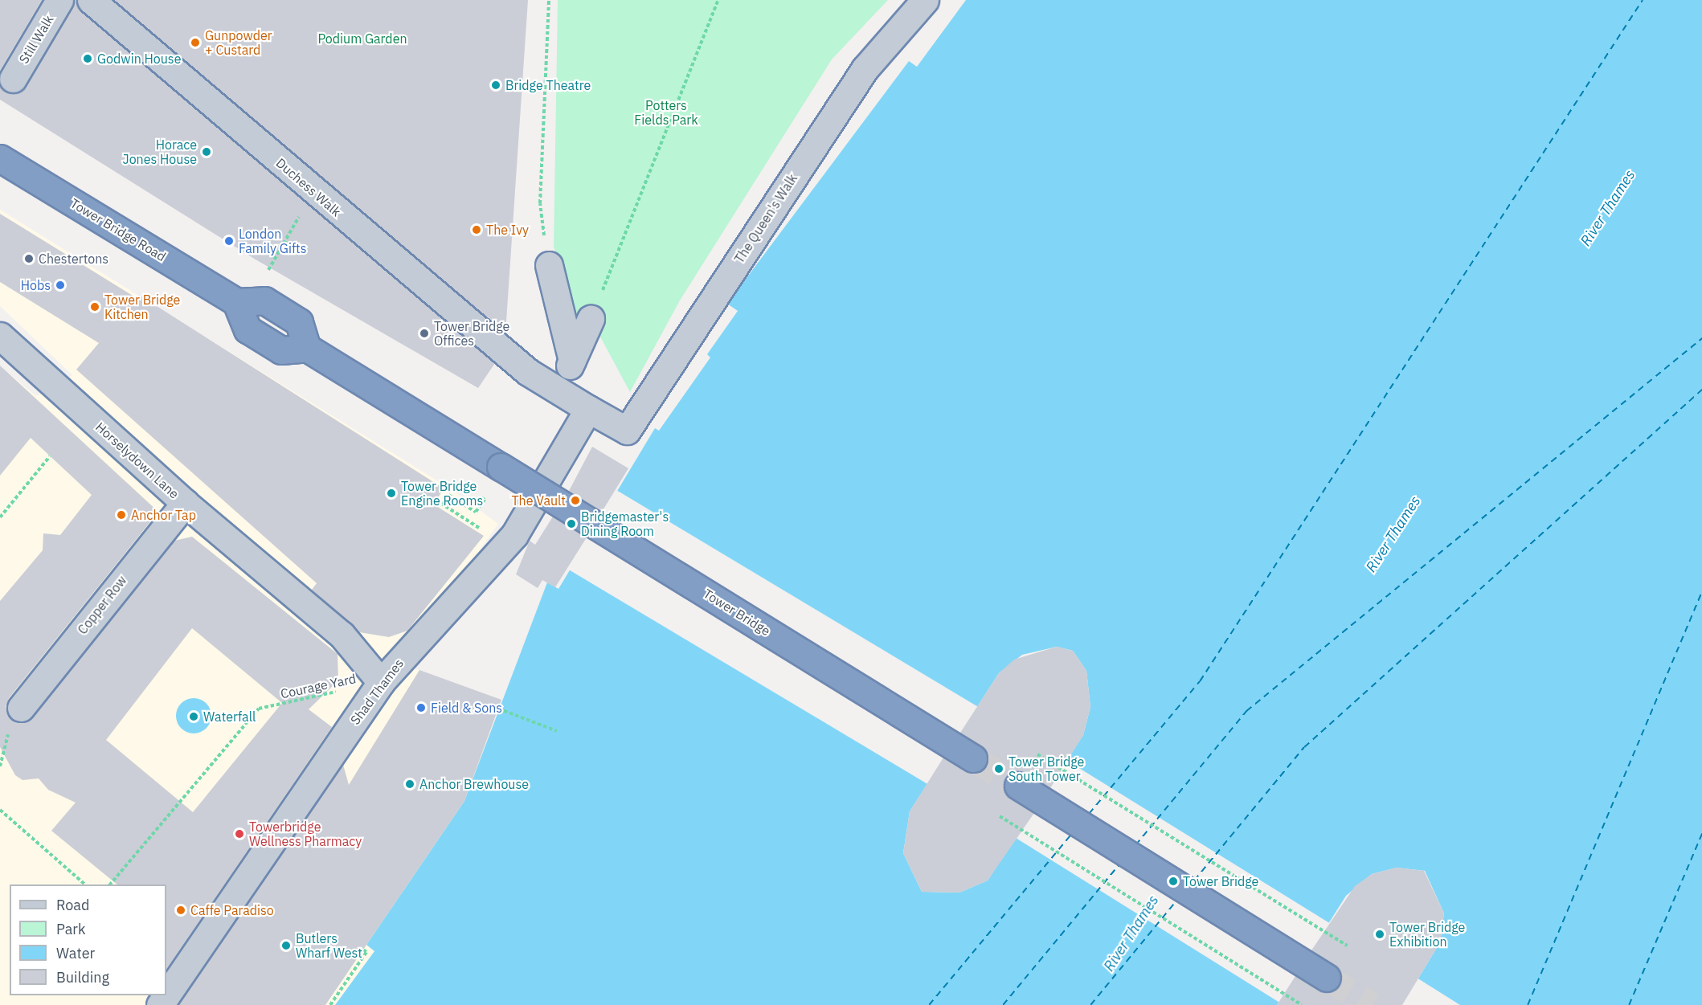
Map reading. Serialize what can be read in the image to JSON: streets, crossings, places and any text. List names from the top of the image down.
{
  "streets": {
    "highway": ["Tower Bridge Road", "Tower Bridge"],
    "street": [
      "Still Walk",
      "Duchess Walk",
      "The Queen's Walk",
      "Horselydown Lane",
      "Copper Row",
      "Shad Thames"
    ],
    "path": ["Courage Yard"]
  },
  "crossings": [
    ["Duchess Walk", "The Queen's Walk"],
    ["Duchess Walk", "Shad Thames"],
    ["The Queen's Walk", "Shad Thames"],
    ["Tower Bridge Road", "Tower Bridge"],
    ["Horselydown Lane", "Copper Row"],
    ["Horselydown Lane", "Courage Yard"],
    ["Horselydown Lane", "Shad Thames"],
    ["Courage Yard", "Shad Thames"]
  ],
  "water": ["River Thames"],
  "parks": ["Podium Garden", "Potters Fields Park"],
  "places": [
    "Gunpowder + Custard",
    "Godwin House",
    "Bridge Theatre",
    "Horace Jones House",
    "The Ivy",
    "London Family Gifts",
    "Chestertons",
    "Hobs",
    "Tower Bridge Kitchen",
    "Tower Bridge Offices",
    "Tower Bridge Engine Rooms",
    "The Vault",
    "Anchor Tap",
    "Bridgemaster's Dining Room",
    "Field & Sons",
    "Waterfall",
    "Tower Bridge South Tower",
    "Anchor Brewhouse",
    "Towerbridge Wellness Pharmacy",
    "Tower Bridge",
    "Caffe Paradiso",
    "Tower Bridge Exhibition",
    "Butlers Wharf West"
  ],
  "legend": [
    "Road",
    "Park",
    "Water",
    "Building"
  ]
}
